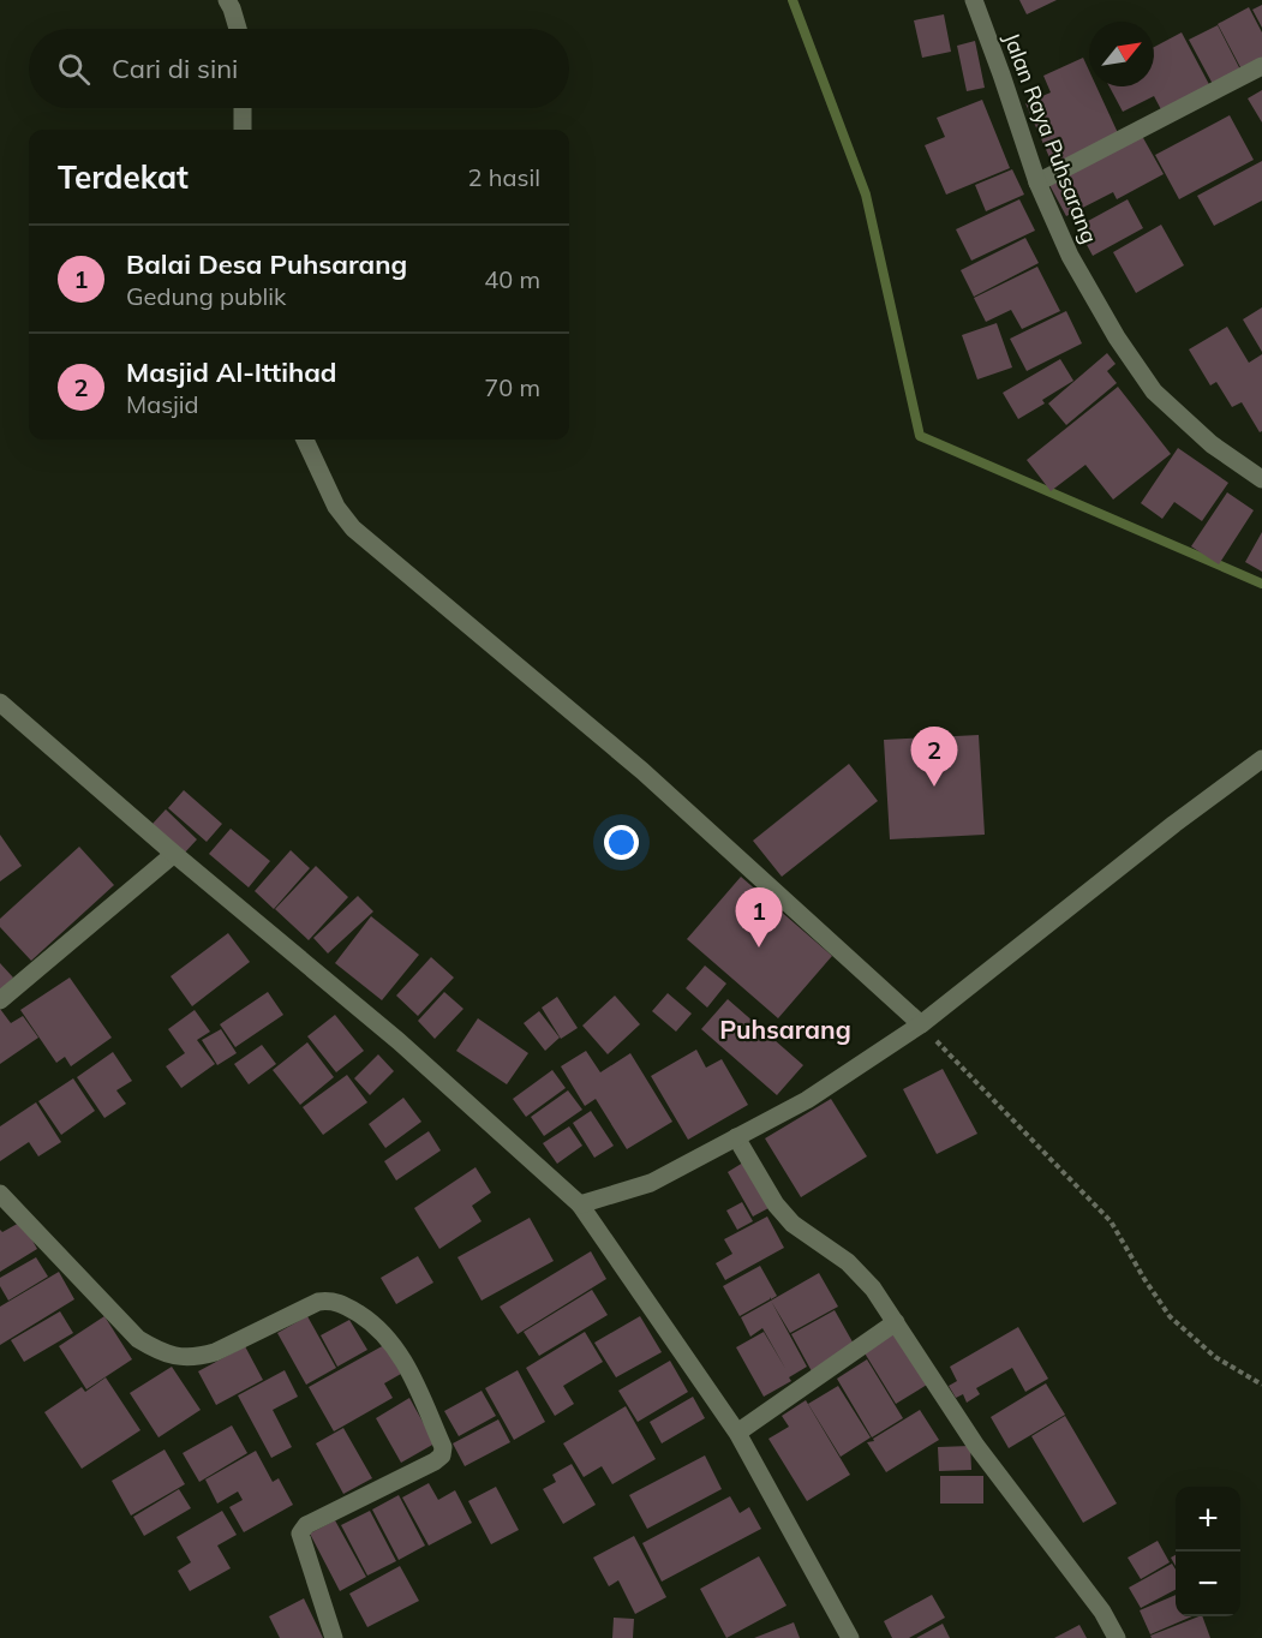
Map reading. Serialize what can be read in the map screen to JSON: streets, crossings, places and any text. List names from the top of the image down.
{
  "streets": {
    "street": ["Jalan Raya Puhsarang"]
  },
  "districts": ["Puhsarang"],
  "north": "top right",
  "page": {
    "search": "Cari di sini",
    "heading": ["Terdekat", "2 hasil"],
    "list": [
      {
        "mark": "1",
        "name": "Balai Desa Puhsarang",
        "note": "Gedung publik",
        "value": "40 m"
      },
      {
        "mark": "2",
        "name": "Masjid Al-Ittihad",
        "note": "Masjid",
        "value": "70 m"
      }
    ],
    "pins": ["2", "1"],
    "map_buttons": ["+", "−"]
  }
}
